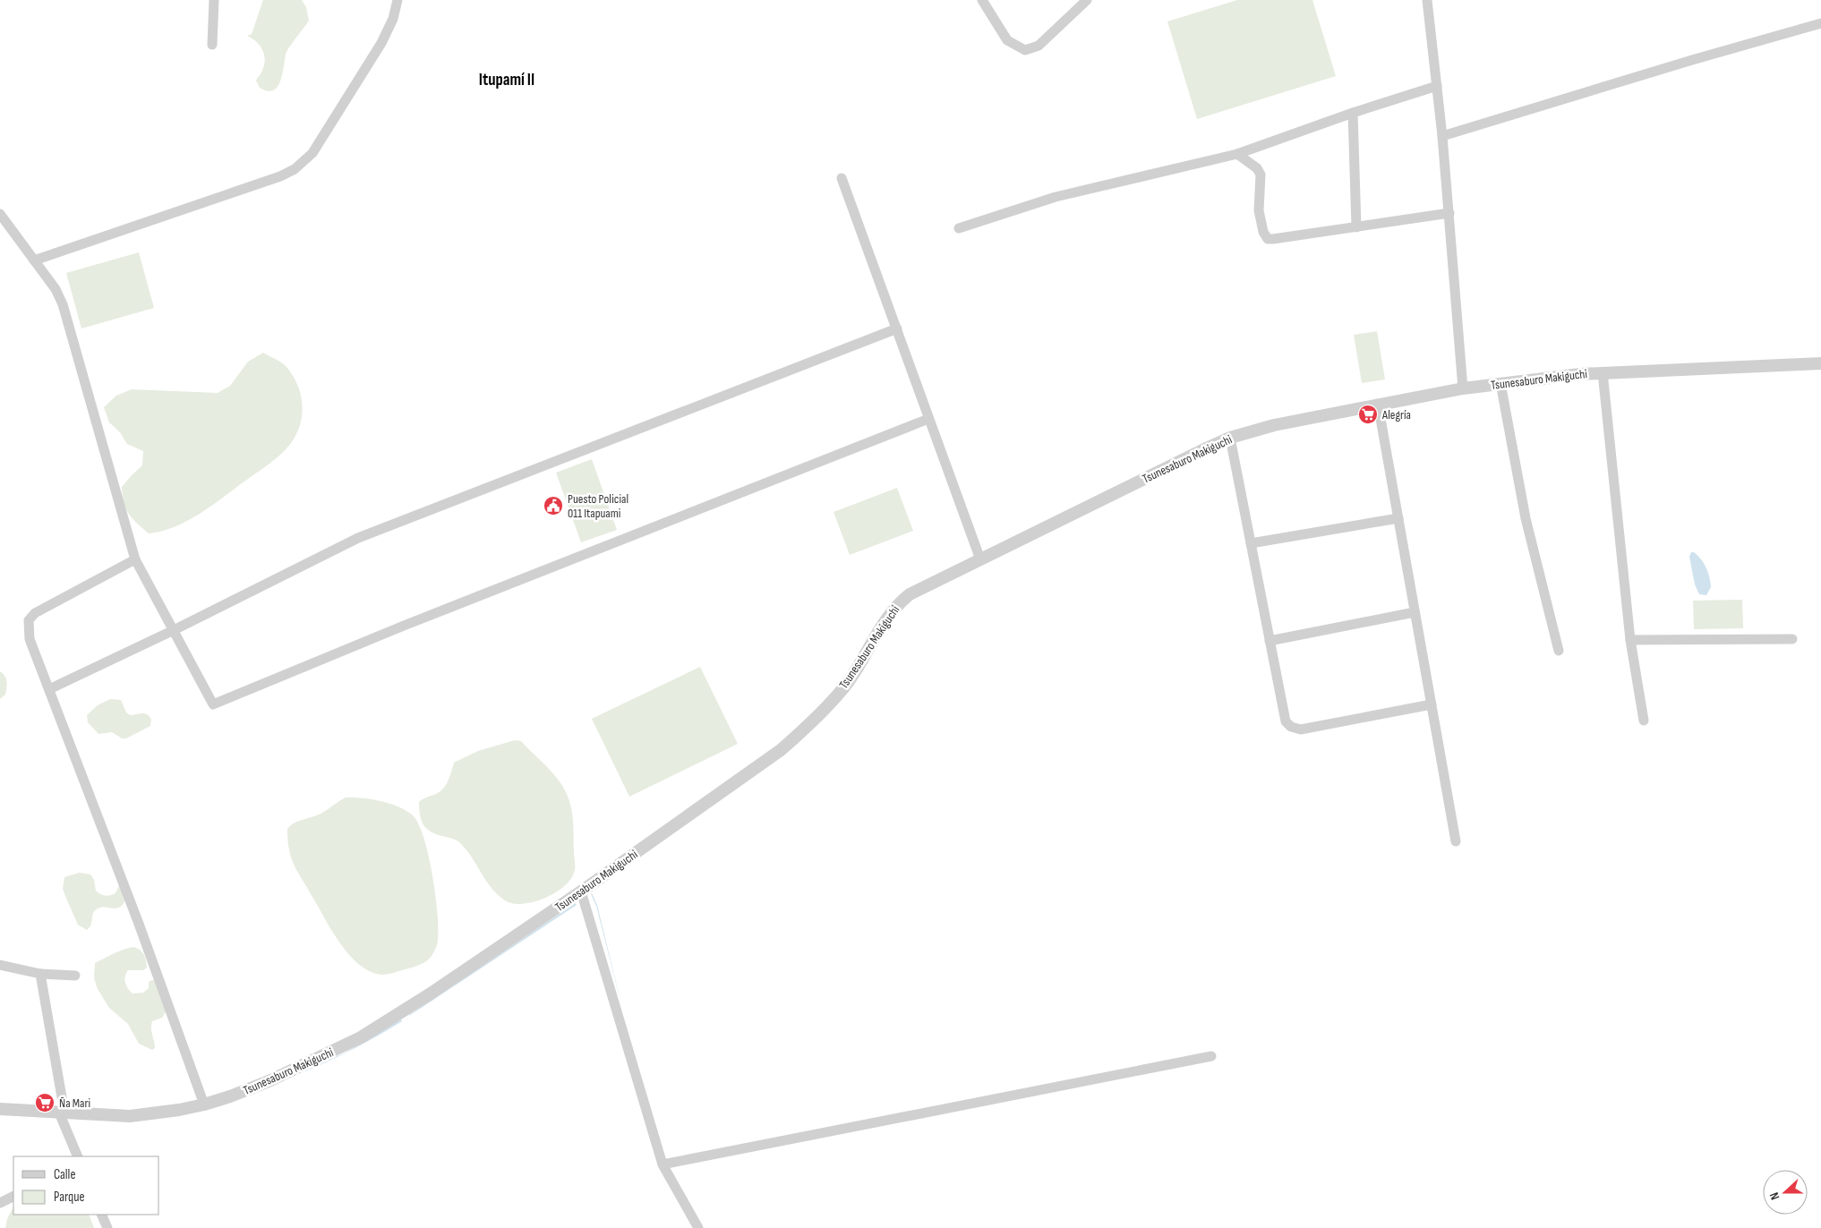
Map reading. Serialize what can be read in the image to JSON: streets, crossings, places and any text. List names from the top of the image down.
{
  "streets": {
    "street": ["Tsunesaburo Makiguchi"]
  },
  "districts": ["Itupamí II"],
  "places": {
    "supermarket": ["Alegría", "Ña Mari"],
    "public building": ["Puesto Policial 011 Itapuami"]
  },
  "legend": ["Calle", "Parque"],
  "north": "left"
}
